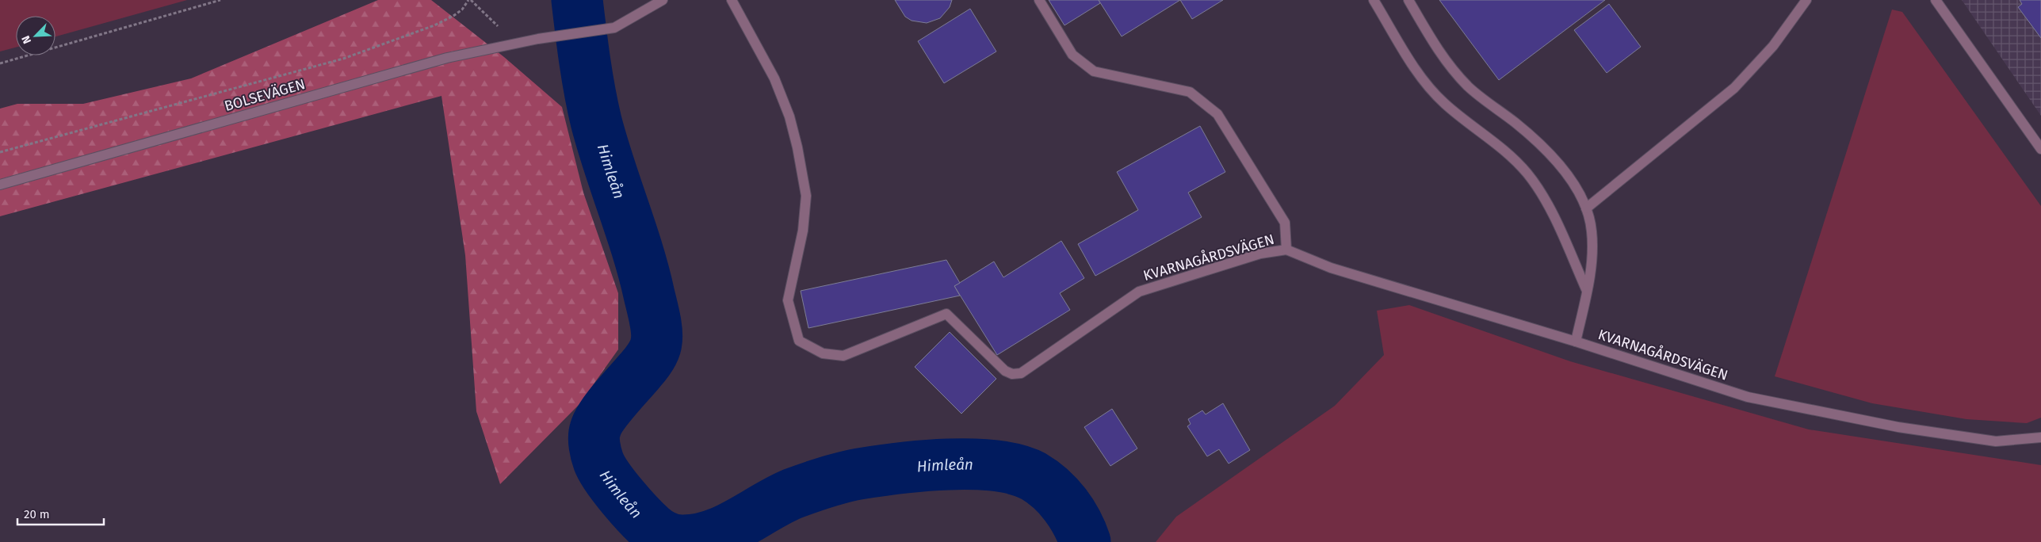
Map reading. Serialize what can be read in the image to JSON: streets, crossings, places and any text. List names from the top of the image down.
{
  "streets": {
    "street": ["BOLSEVÄGEN", "KVARNAGÅRDSVÄGEN"]
  },
  "water": ["Himleån"],
  "scale_bar": "20 m",
  "north": "bottom left"
}
